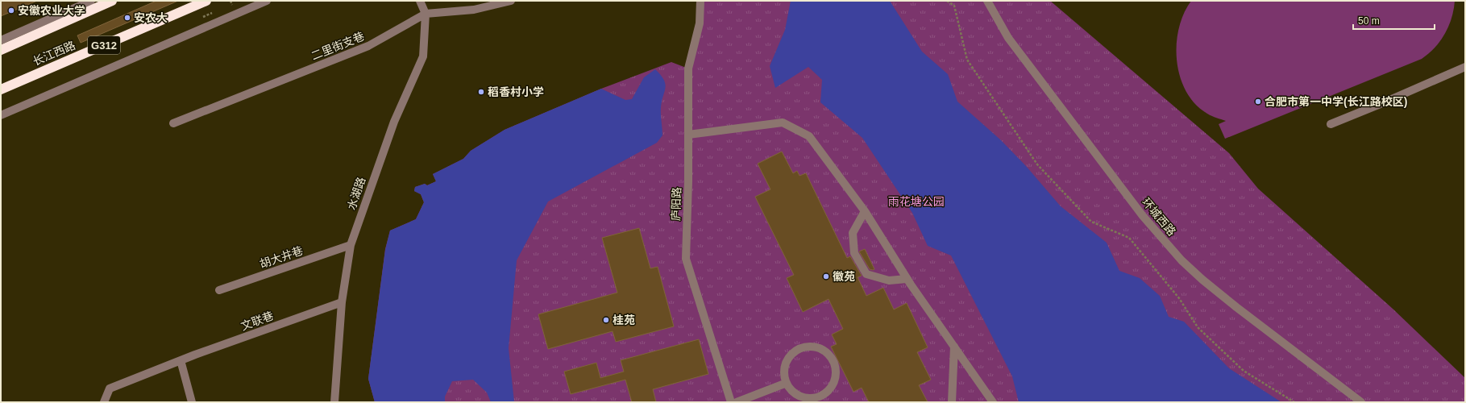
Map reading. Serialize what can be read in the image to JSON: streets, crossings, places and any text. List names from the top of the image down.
{
  "streets": {
    "highway": ["G312", "长江西路"],
    "street": [
      "二里街支巷",
      "水湖路",
      "庐阳路",
      "环城西路",
      "胡大井巷",
      "文联巷"
    ]
  },
  "crossings": [
    ["二里街支巷", "水湖路"],
    ["水湖路", "胡大井巷"],
    ["水湖路", "文联巷"]
  ],
  "parks": ["雨花塘公园"],
  "places": [
    "安徽农业大学",
    "安农大",
    "稻香村小学",
    "合肥市第一中学(长江路校区)",
    "徽苑",
    "桂苑"
  ],
  "scale_bar": "50 m"
}
